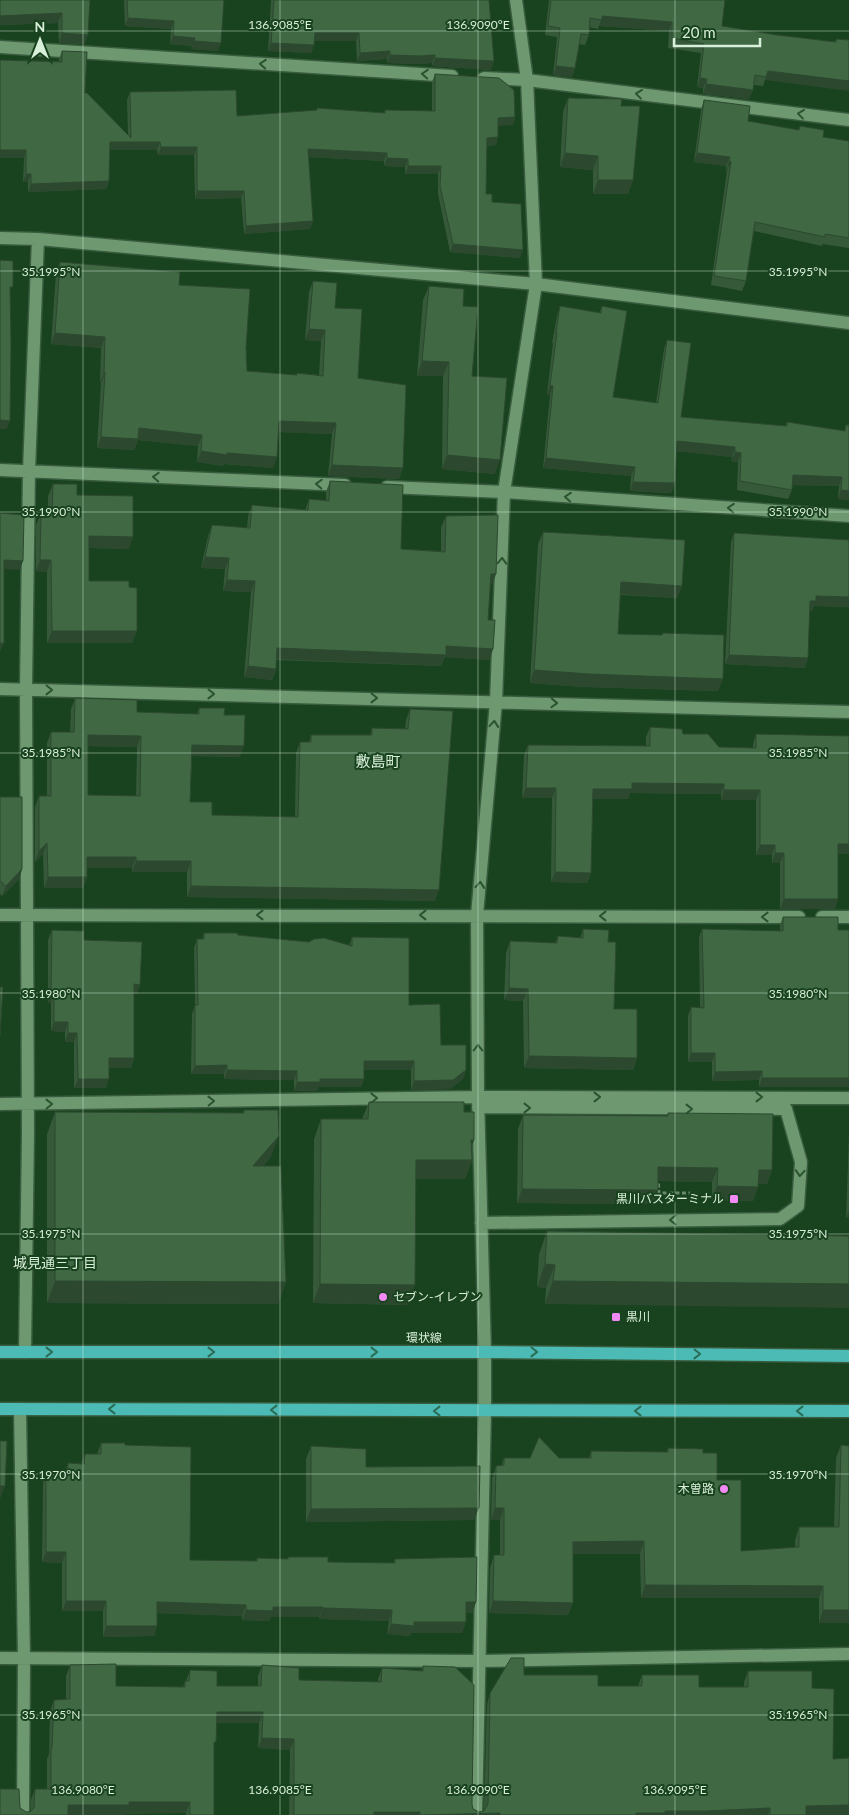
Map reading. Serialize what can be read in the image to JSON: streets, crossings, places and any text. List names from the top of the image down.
{
  "streets": {
    "main road": ["環状線"]
  },
  "districts": ["敷島町", "城見通三丁目"],
  "places": {
    "transit": ["黒川バスターミナル", "黒川"],
    "other": ["セブン-イレブン", "木曽路"]
  },
  "scale_bar": "20 m",
  "north": "top",
  "coordinates": [
    "136.9085°E",
    "136.9090°E",
    "35.1995°N",
    "35.1990°N",
    "35.1985°N",
    "35.1980°N",
    "35.1975°N",
    "35.1970°N",
    "35.1965°N",
    "136.9080°E",
    "136.9095°E"
  ]
}
